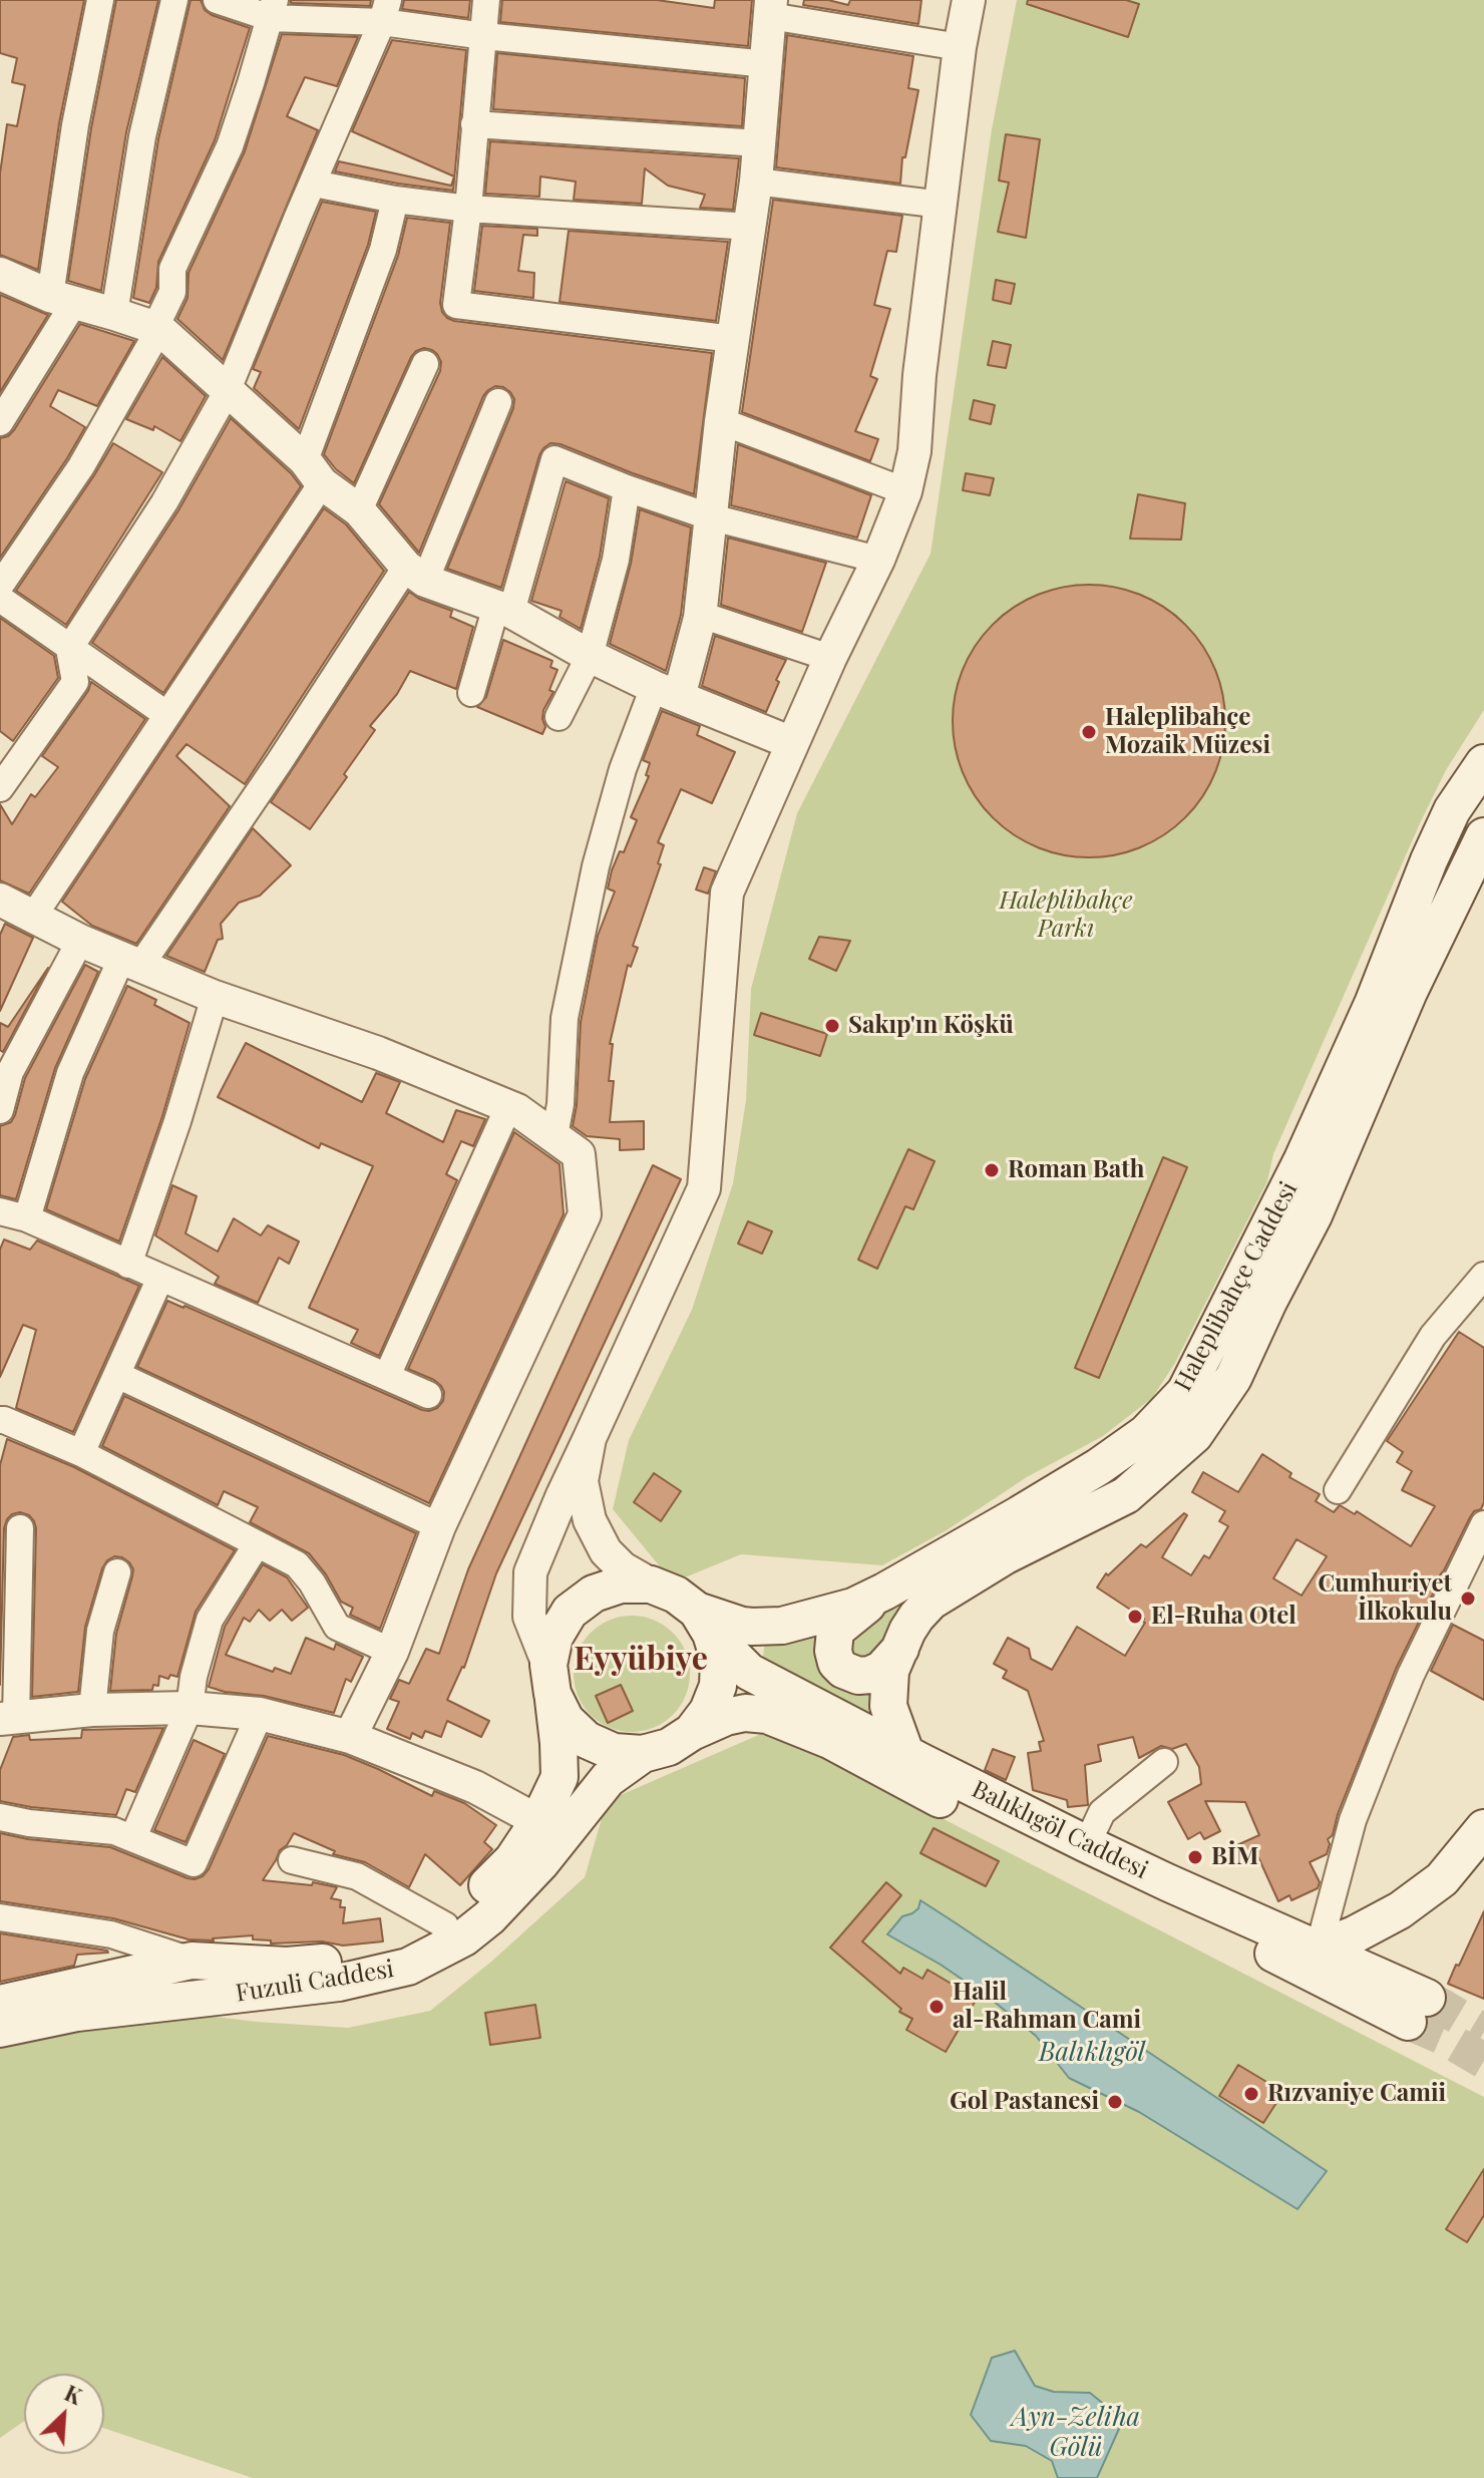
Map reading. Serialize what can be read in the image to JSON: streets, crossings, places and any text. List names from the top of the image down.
{
  "streets": {
    "main road": ["Haleplibahçe Caddesi", "Balıklıgöl Caddesi", "Fuzuli Caddesi"]
  },
  "crossings": [
    ["Haleplibahçe Caddesi", "Balıklıgöl Caddesi"],
    ["Haleplibahçe Caddesi", "Fuzuli Caddesi"],
    ["Balıklıgöl Caddesi", "Fuzuli Caddesi"]
  ],
  "districts": ["Eyyübiye"],
  "water": ["Balıklıgöl", "Ayn-Zeliha Gölü"],
  "parks": ["Haleplibahçe Parkı"],
  "places": [
    "Haleplibahçe Mozaik Müzesi",
    "Sakıp'ın Köşkü",
    "Roman Bath",
    "Cumhuriyet İlkokulu",
    "El-Ruha Otel",
    "BİM",
    "Halil al-Rahman Cami",
    "Rızvaniye Camii",
    "Gol Pastanesi"
  ],
  "north": "top right"
}
